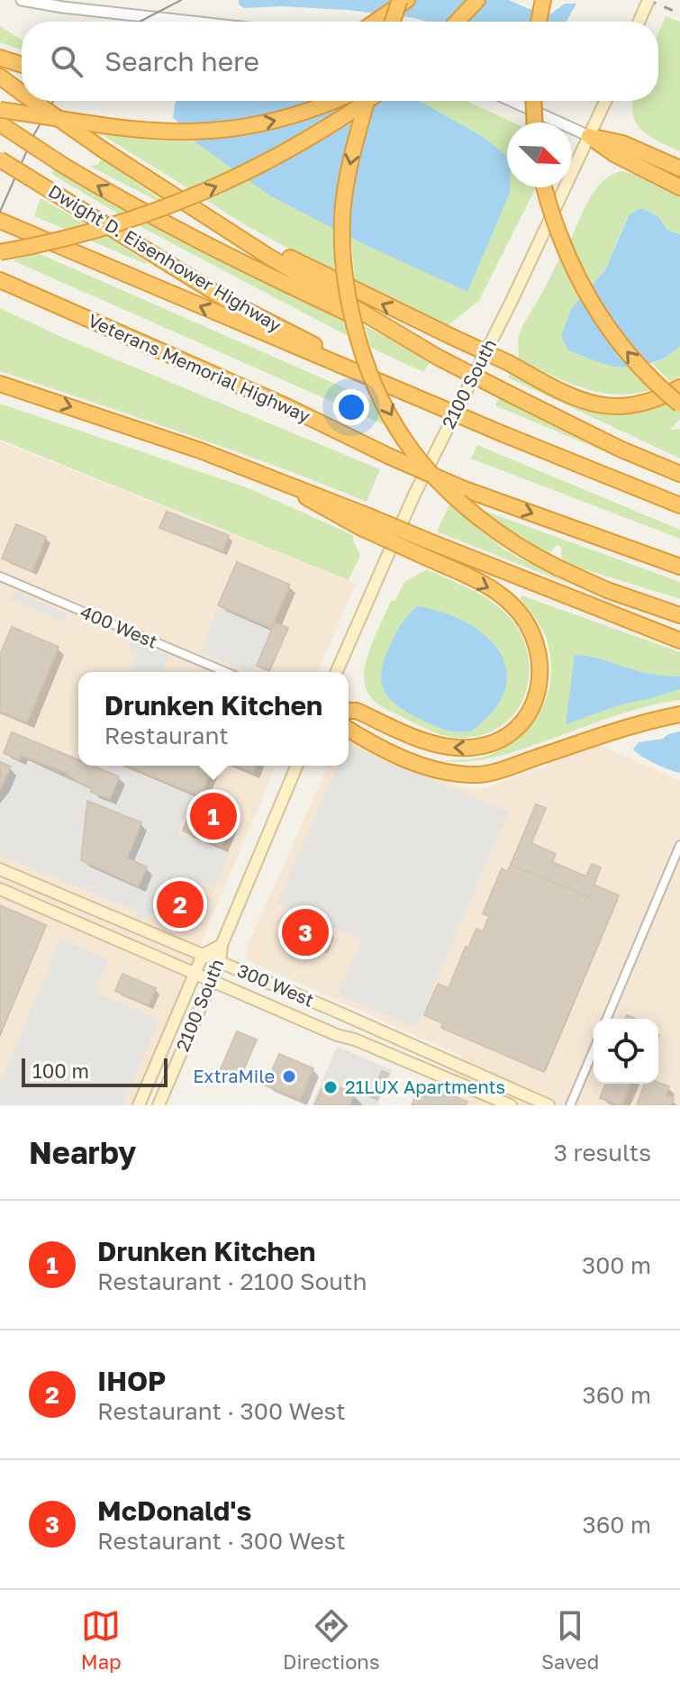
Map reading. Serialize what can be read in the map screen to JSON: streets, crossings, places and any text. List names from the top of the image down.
{
  "streets": {
    "highway": ["Dwight D. Eisenhower Highway", "Veterans Memorial Highway"],
    "main road": ["2100 South", "300 West"],
    "street": ["400 West"]
  },
  "crossings": [
    ["2100 South", "300 West"]
  ],
  "places": ["ExtraMile", "21LUX Apartments"],
  "scale_bar": "100 m",
  "north": "bottom right",
  "page": {
    "search": "Search here",
    "popup": ["Drunken Kitchen", "Restaurant"],
    "pins": ["1", "2", "3"],
    "scale": "100 m",
    "heading": ["Nearby", "3 results"],
    "list": [
      {
        "mark": "1",
        "name": "Drunken Kitchen",
        "note": "Restaurant · 2100 South",
        "value": "300 m"
      },
      {
        "mark": "2",
        "name": "IHOP",
        "note": "Restaurant · 300 West",
        "value": "360 m"
      },
      {
        "mark": "3",
        "name": "McDonald's",
        "note": "Restaurant · 300 West",
        "value": "360 m"
      }
    ],
    "nav": ["Map", "Directions", "Saved"]
  }
}
